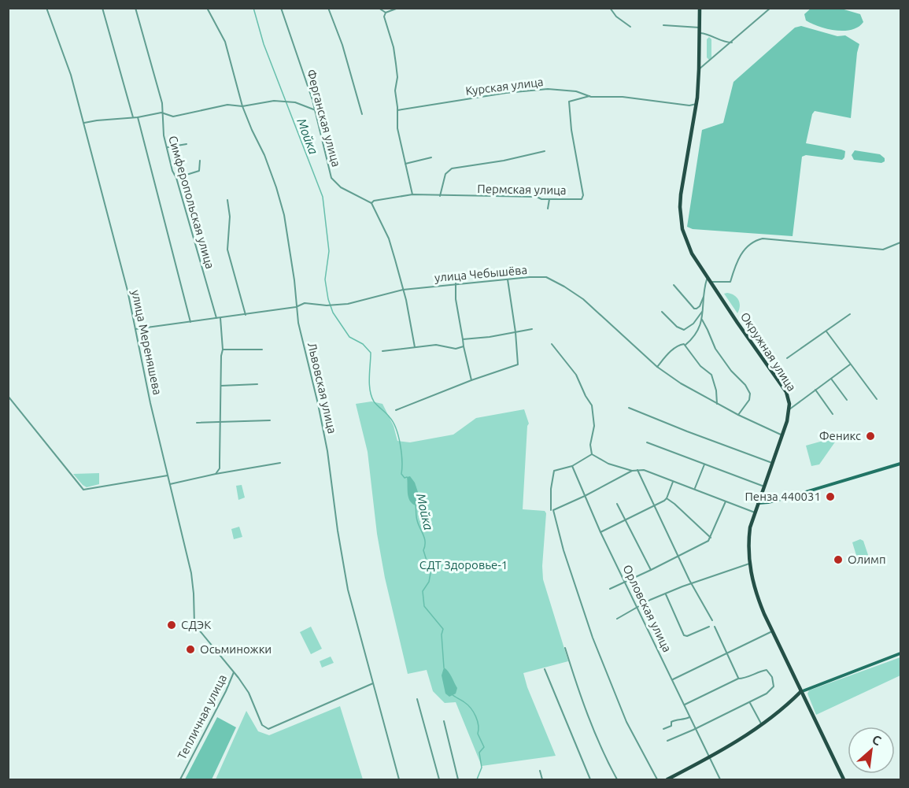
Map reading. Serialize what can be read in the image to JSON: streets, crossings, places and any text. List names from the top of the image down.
{
  "streets": {
    "main road": ["Окружная улица"],
    "street": [
      "Курская улица",
      "Ферганская улица",
      "Пермская улица",
      "Симферопольская улица",
      "улица Чебышёва",
      "улица Мереняшева",
      "Львовская улица",
      "Орловская улица",
      "Тепличная улица"
    ]
  },
  "crossings": [
    ["Курская улица", "Пермская улица"],
    ["Курская улица", "Окружная улица"],
    ["Ферганская улица", "Пермская улица"],
    ["Симферопольская улица", "улица Чебышёва"],
    ["улица Чебышёва", "улица Мереняшева"],
    ["улица Чебышёва", "Окружная улица"],
    ["улица Чебышёва", "Львовская улица"],
    ["улица Мереняшева", "Тепличная улица"],
    ["Львовская улица", "Тепличная улица"]
  ],
  "water": ["Мойка"],
  "parks": ["СДТ Здоровье-1"],
  "places": [
    "Феникс",
    "Пенза 440031",
    "Олимп",
    "СДЭК",
    "Осьминожки"
  ],
  "north": "top right"
}
